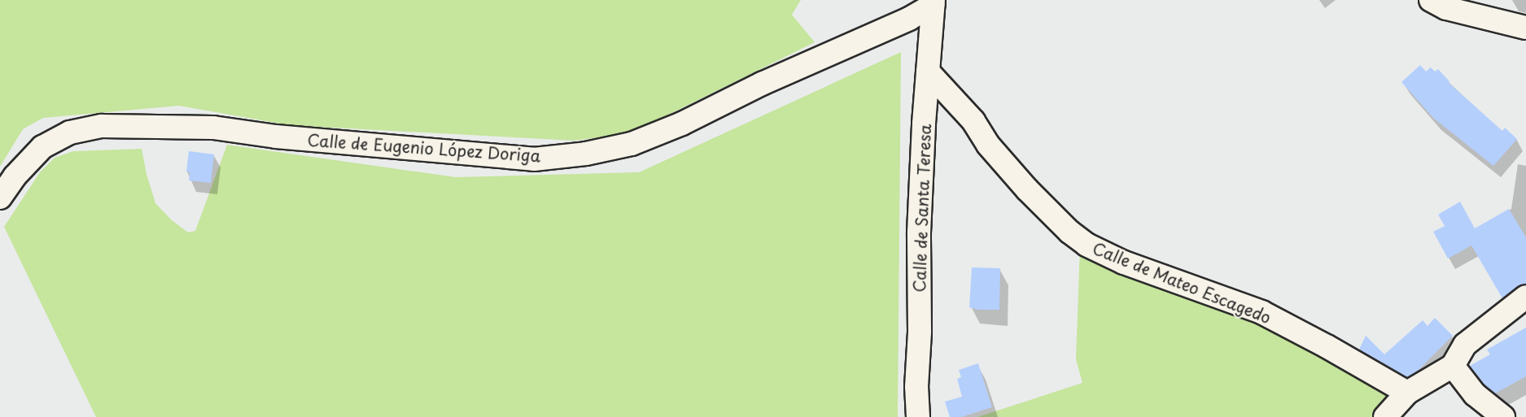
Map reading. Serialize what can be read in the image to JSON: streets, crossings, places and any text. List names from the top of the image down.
{
  "streets": {
    "street": ["Calle de Eugenio López Doriga", "Calle de Santa Teresa", "Calle de Mateo Escagedo"]
  },
  "crossings": [
    ["Calle de Eugenio López Doriga", "Calle de Santa Teresa"],
    ["Calle de Santa Teresa", "Calle de Mateo Escagedo"]
  ]
}
